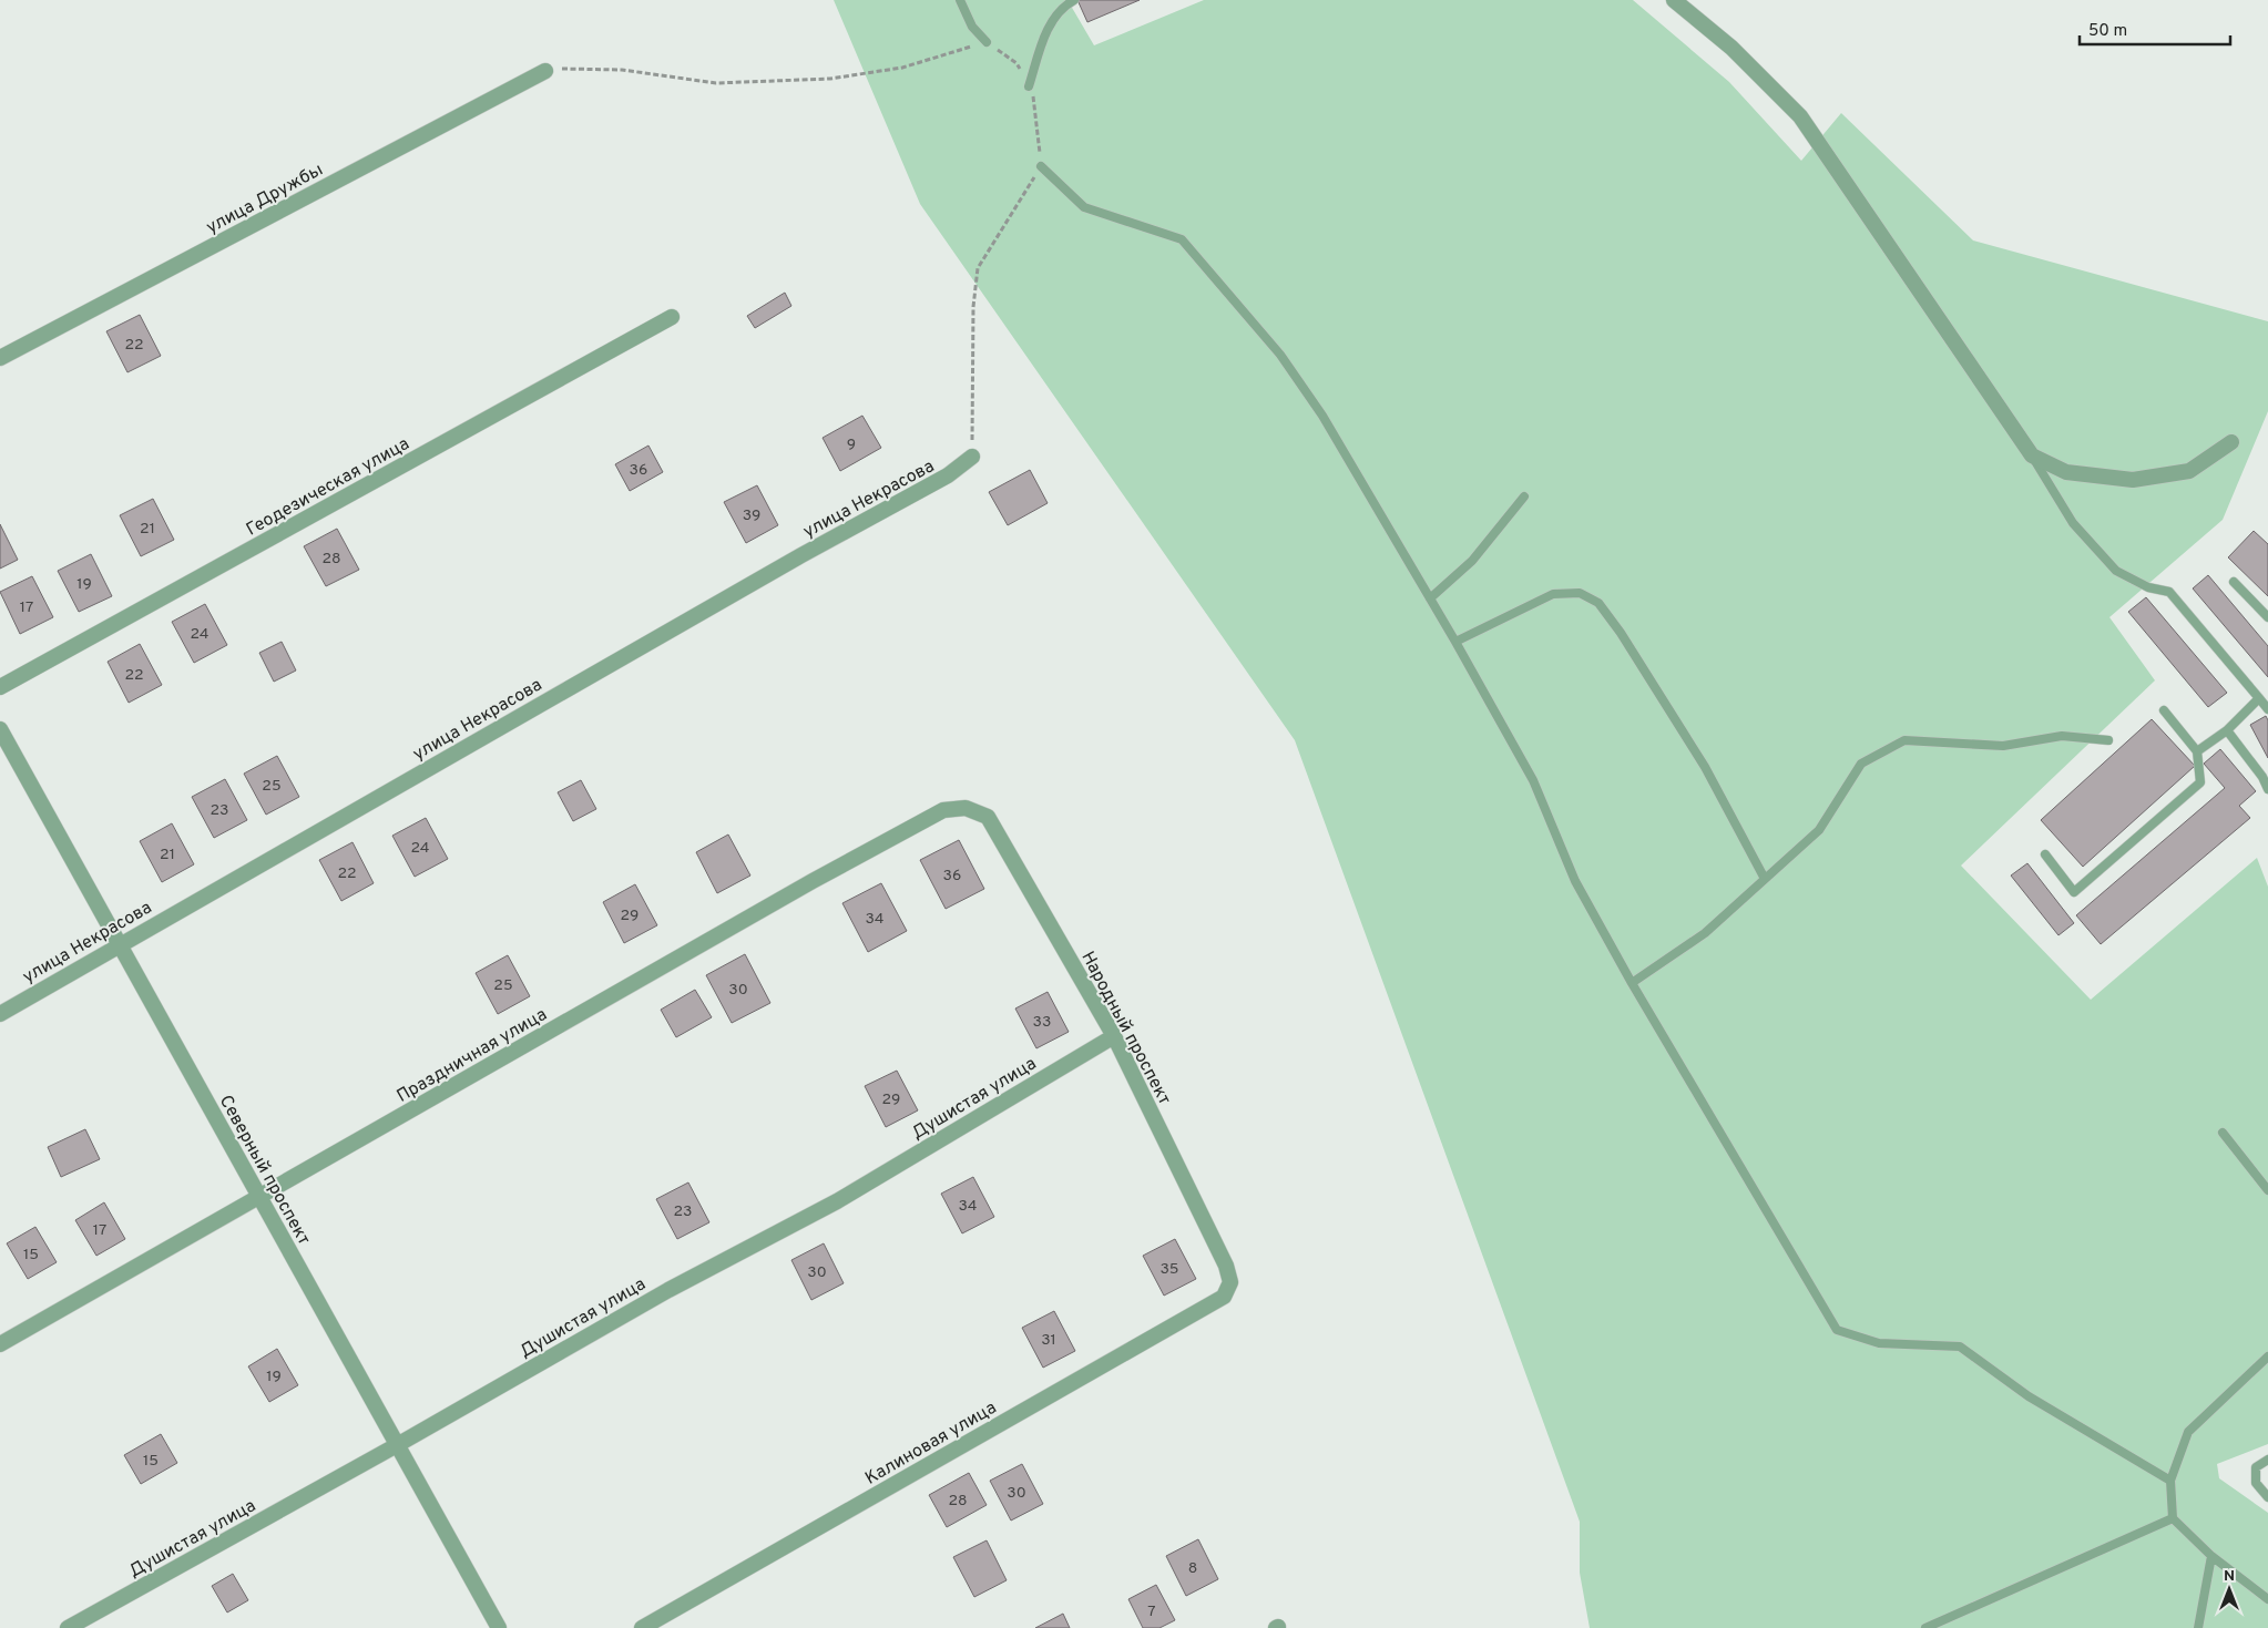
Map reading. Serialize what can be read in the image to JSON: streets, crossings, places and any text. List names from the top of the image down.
{
  "streets": {
    "street": [
      "улица Дружбы",
      "Геодезическая улица",
      "улица Некрасова",
      "Народный проспект",
      "Праздничная улица",
      "Душистая улица",
      "Северный проспект",
      "Калиновая улица"
    ]
  },
  "crossings": [
    ["улица Некрасова", "Северный проспект"],
    ["Народный проспект", "Праздничная улица"],
    ["Народный проспект", "Душистая улица"],
    ["Народный проспект", "Калиновая улица"],
    ["Праздничная улица", "Северный проспект"],
    ["Душистая улица", "Северный проспект"]
  ],
  "house_numbers": [
    "22",
    "9",
    "36",
    "39",
    "21",
    "28",
    "19",
    "17",
    "24",
    "22",
    "25",
    "23",
    "24",
    "21",
    "22",
    "36",
    "29",
    "34",
    "25",
    "30",
    "33",
    "29",
    "34",
    "23",
    "17",
    "15",
    "35",
    "30",
    "31",
    "19",
    "15",
    "30",
    "28",
    "8",
    "7"
  ],
  "scale_bar": "50 m",
  "north": "top"
}
